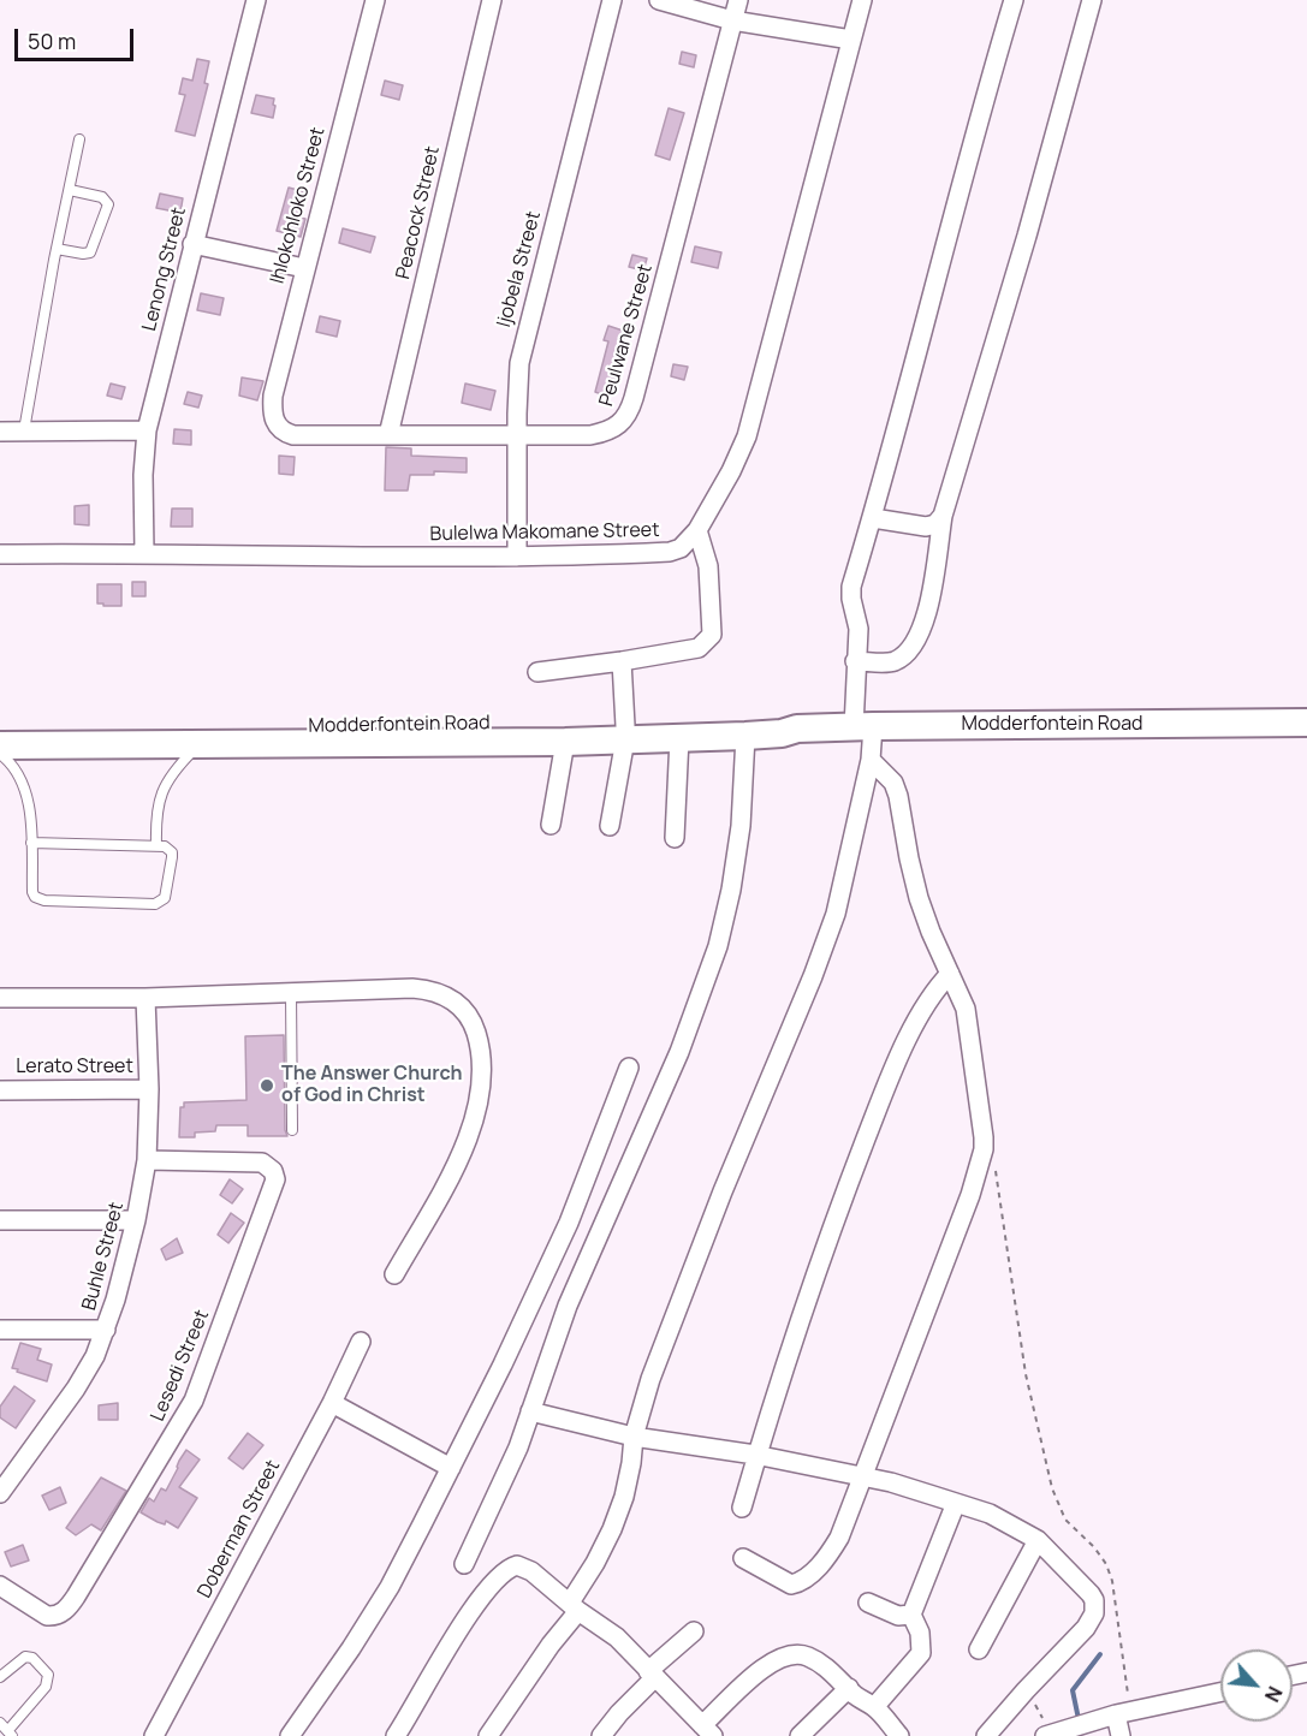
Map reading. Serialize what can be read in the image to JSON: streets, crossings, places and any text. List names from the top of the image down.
{
  "streets": {
    "main road": ["Modderfontein Road"],
    "street": [
      "Ihlokohloko Street",
      "Peacock Street",
      "Lenong Street",
      "Ijobela Street",
      "Peulwane Street",
      "Bulelwa Makomane Street",
      "Lerato Street",
      "Buhle Street",
      "Lesedi Street",
      "Doberman Street"
    ]
  },
  "crossings": [
    ["Ihlokohloko Street", "Peulwane Street"],
    ["Peacock Street", "Peulwane Street"],
    ["Lenong Street", "Bulelwa Makomane Street"],
    ["Ijobela Street", "Peulwane Street"],
    ["Ijobela Street", "Bulelwa Makomane Street"],
    ["Lerato Street", "Buhle Street"],
    ["Buhle Street", "Lesedi Street"]
  ],
  "places": ["The Answer Church of God in Christ"],
  "scale_bar": "50 m",
  "north": "bottom right"
}
